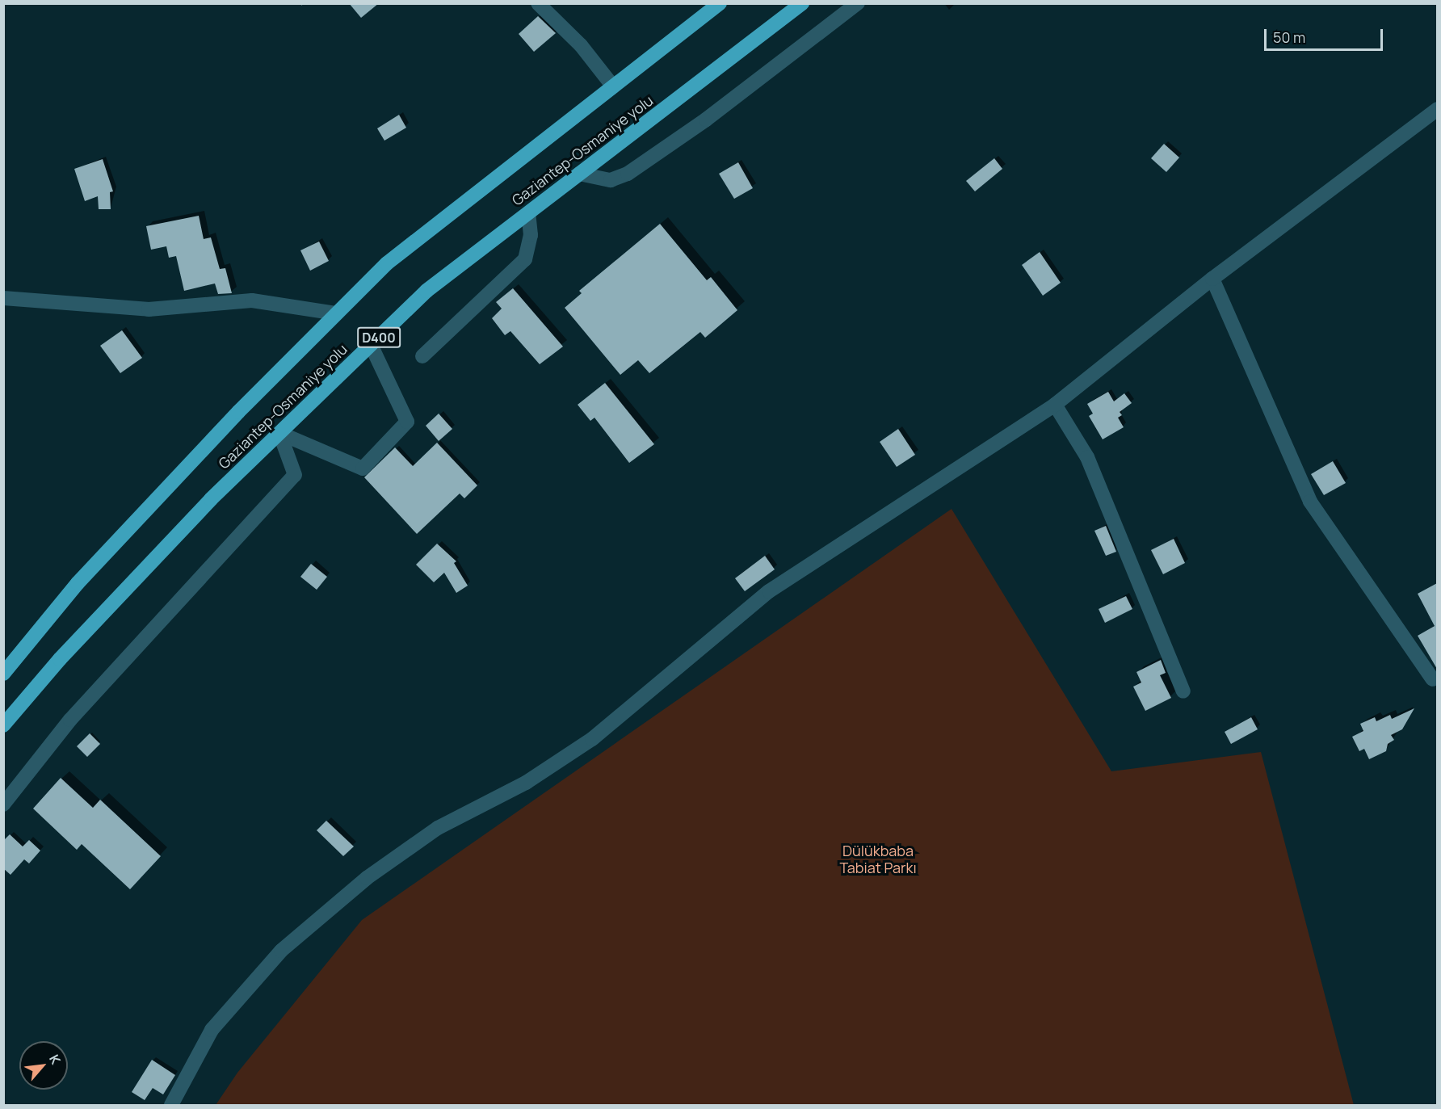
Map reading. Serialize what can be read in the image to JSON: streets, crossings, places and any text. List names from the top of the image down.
{
  "streets": {
    "highway": ["Gaziantep-Osmaniye yolu", "D400"]
  },
  "parks": ["Dülükbaba Tabiat Parkı"],
  "scale_bar": "50 m",
  "north": "top right"
}
